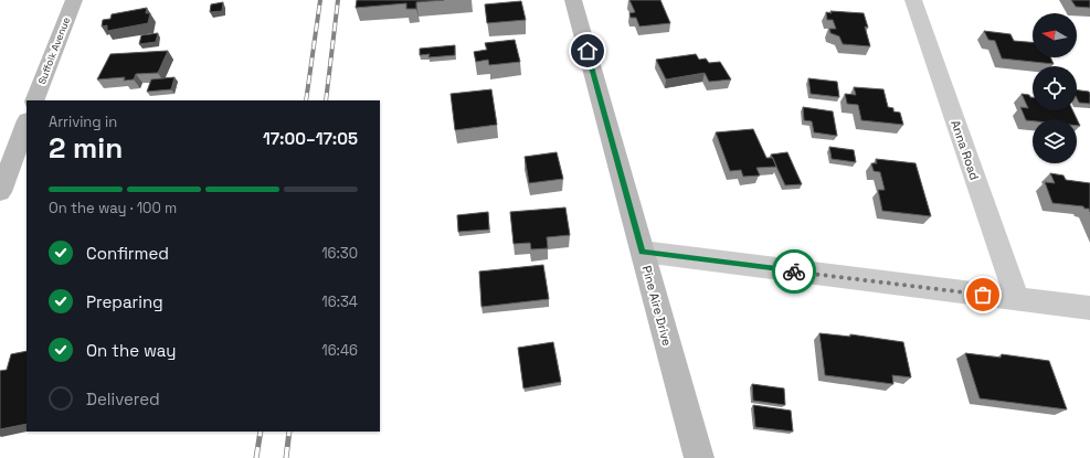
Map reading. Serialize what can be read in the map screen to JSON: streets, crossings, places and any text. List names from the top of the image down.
{
  "streets": {
    "street": ["Suffolk Avenue", "Anna Road", "Pine Aire Drive"]
  },
  "north": "left",
  "page": {
    "heading": ["2 min", "Arriving in", "17:00–17:05"],
    "bar": "On the way · 100 m",
    "list": [
      ["Confirmed", "16:30"],
      ["Preparing", "16:34"],
      ["On the way", "16:46"],
      "Delivered"
    ]
  }
}
